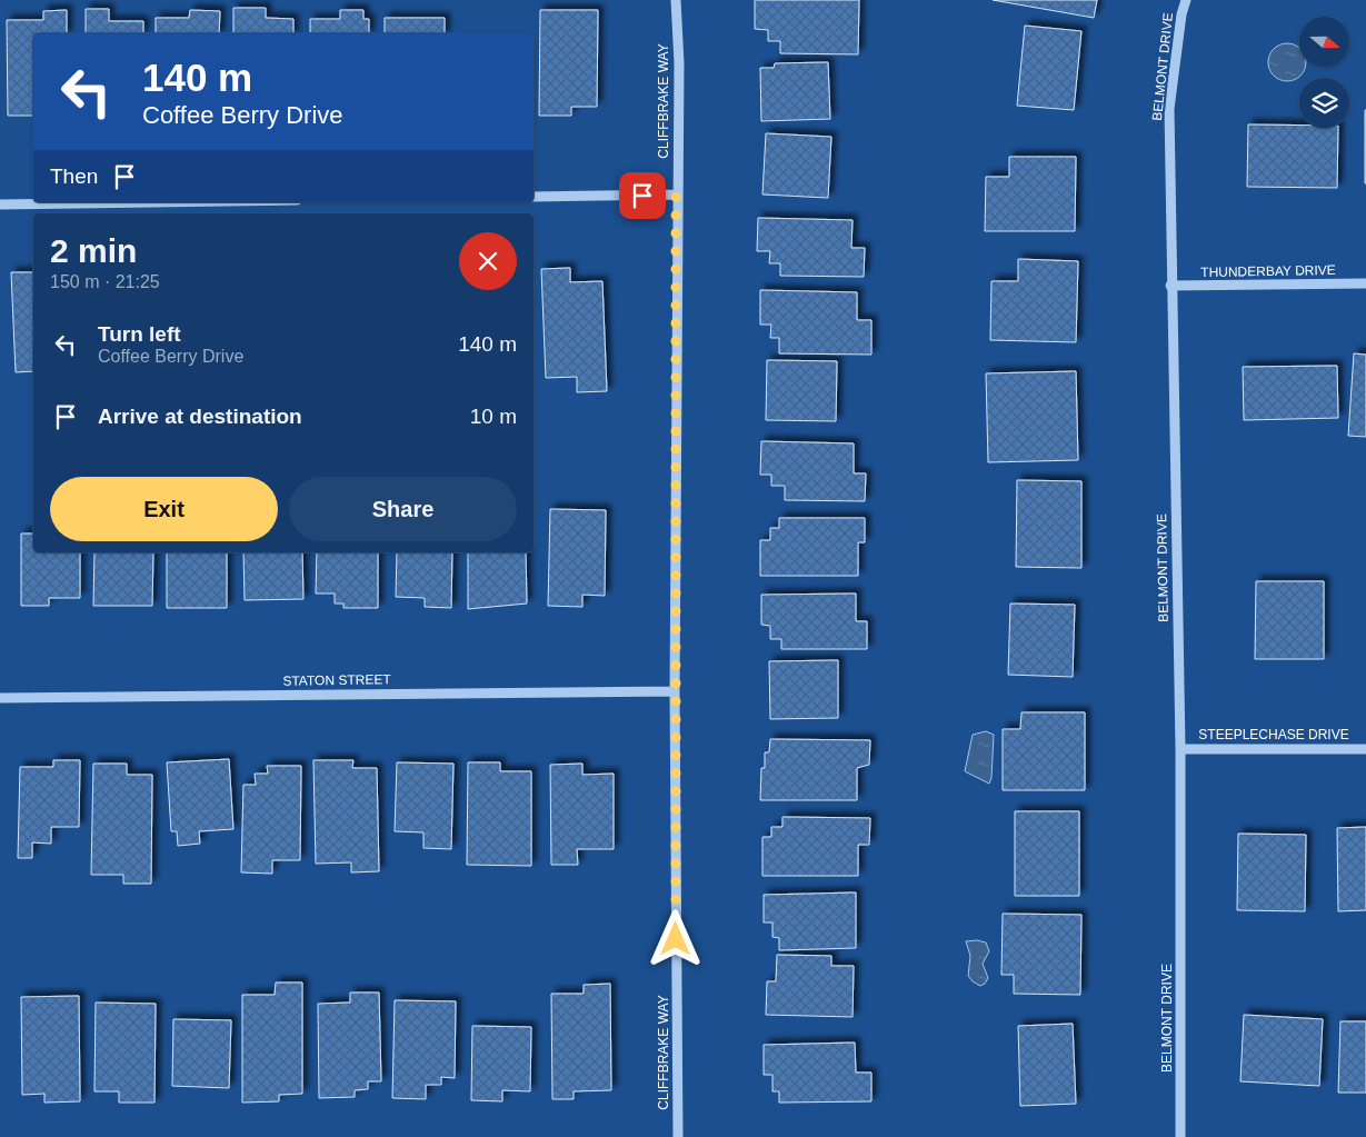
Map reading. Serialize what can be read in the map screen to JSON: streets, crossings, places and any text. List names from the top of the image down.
{
  "streets": {
    "street": [
      "BELMONT DRIVE",
      "CLIFFBRAKE WAY",
      "THUNDERBAY DRIVE",
      "STATON STREET",
      "STEEPLECHASE DRIVE"
    ]
  },
  "crossings": [
    ["BELMONT DRIVE", "THUNDERBAY DRIVE"],
    ["BELMONT DRIVE", "STEEPLECHASE DRIVE"],
    ["CLIFFBRAKE WAY", "STATON STREET"]
  ],
  "north": "right",
  "page": {
    "turn": ["140 m", "Coffee Berry Drive"],
    "then": "Then",
    "heading": ["2 min", "150 m · 21:25"],
    "list": [
      {
        "name": "Turn left",
        "note": "Coffee Berry Drive",
        "value": "140 m"
      },
      {
        "name": "Arrive at destination",
        "value": "10 m"
      }
    ],
    "buttons": ["Exit", "Share"]
  }
}
